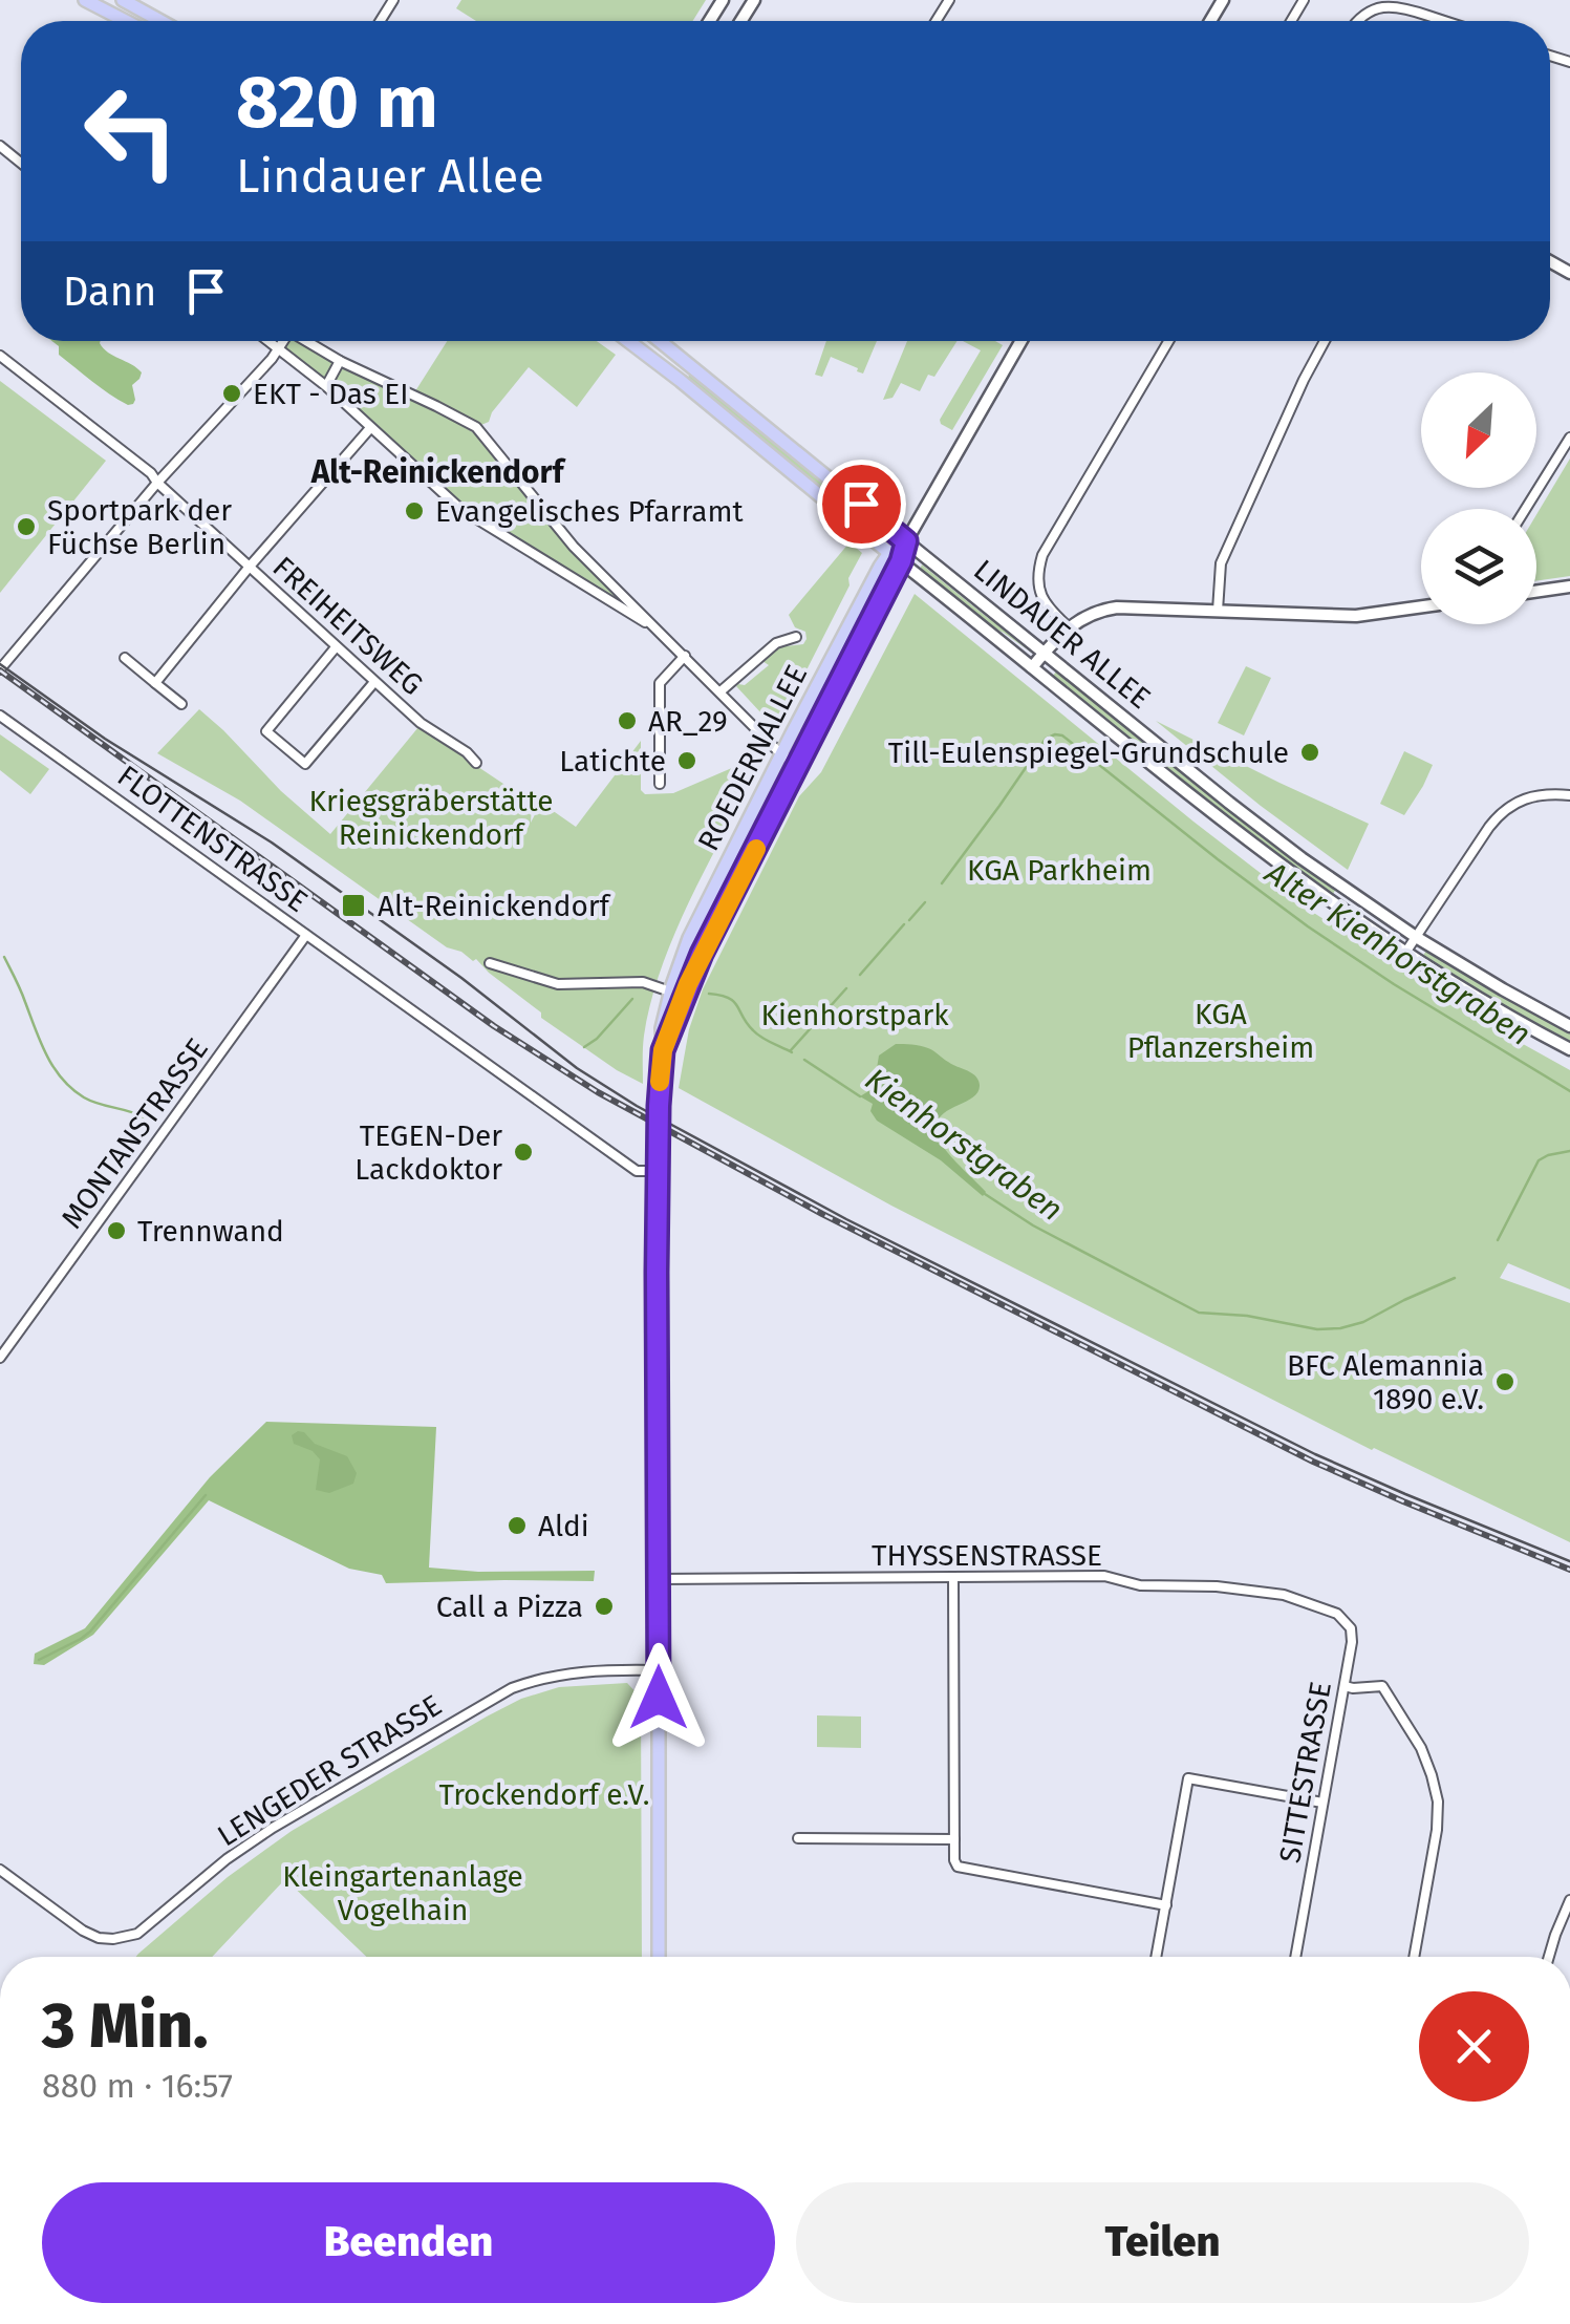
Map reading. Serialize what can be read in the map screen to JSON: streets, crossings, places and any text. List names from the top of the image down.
{
  "streets": {
    "main road": ["LINDAUER ALLEE", "ROEDERNALLEE"],
    "street": [
      "FREIHEITSWEG",
      "FLOTTENSTRASSE",
      "MONTANSTRASSE",
      "THYSSENSTRASSE",
      "LENGEDER STRASSE",
      "SITTESTRASSE"
    ]
  },
  "crossings": [
    ["LINDAUER ALLEE", "ROEDERNALLEE"],
    ["ROEDERNALLEE", "FLOTTENSTRASSE"],
    ["ROEDERNALLEE", "THYSSENSTRASSE"],
    ["ROEDERNALLEE", "LENGEDER STRASSE"],
    ["FLOTTENSTRASSE", "MONTANSTRASSE"],
    ["THYSSENSTRASSE", "SITTESTRASSE"]
  ],
  "districts": ["Alt-Reinickendorf"],
  "water": ["Alter Kienhorstgraben", "Kienhorstgraben"],
  "parks": [
    "Kriegsgräberstätte Reinickendorf",
    "KGA Parkheim",
    "KGA Pflanzersheim",
    "Kienhorstpark",
    "Trockendorf e.V.",
    "Kleingartenanlage Vogelhain"
  ],
  "places": {
    "other": [
      "EKT - Das EI",
      "Evangelisches Pfarramt",
      "Sportpark der Füchse Berlin",
      "AR_29",
      "Till-Eulenspiegel-Grundschule",
      "Latichte",
      "TEGEN-Der Lackdoktor",
      "Trennwand",
      "BFC Alemannia 1890 e.V.",
      "Aldi",
      "Call a Pizza"
    ],
    "transit": ["Alt-Reinickendorf"]
  },
  "north": "bottom left",
  "page": {
    "turn": ["820 m", "Lindauer Allee"],
    "then": "Dann",
    "heading": ["3 Min.", "880 m · 16:57"],
    "buttons": ["Beenden", "Teilen"]
  }
}
